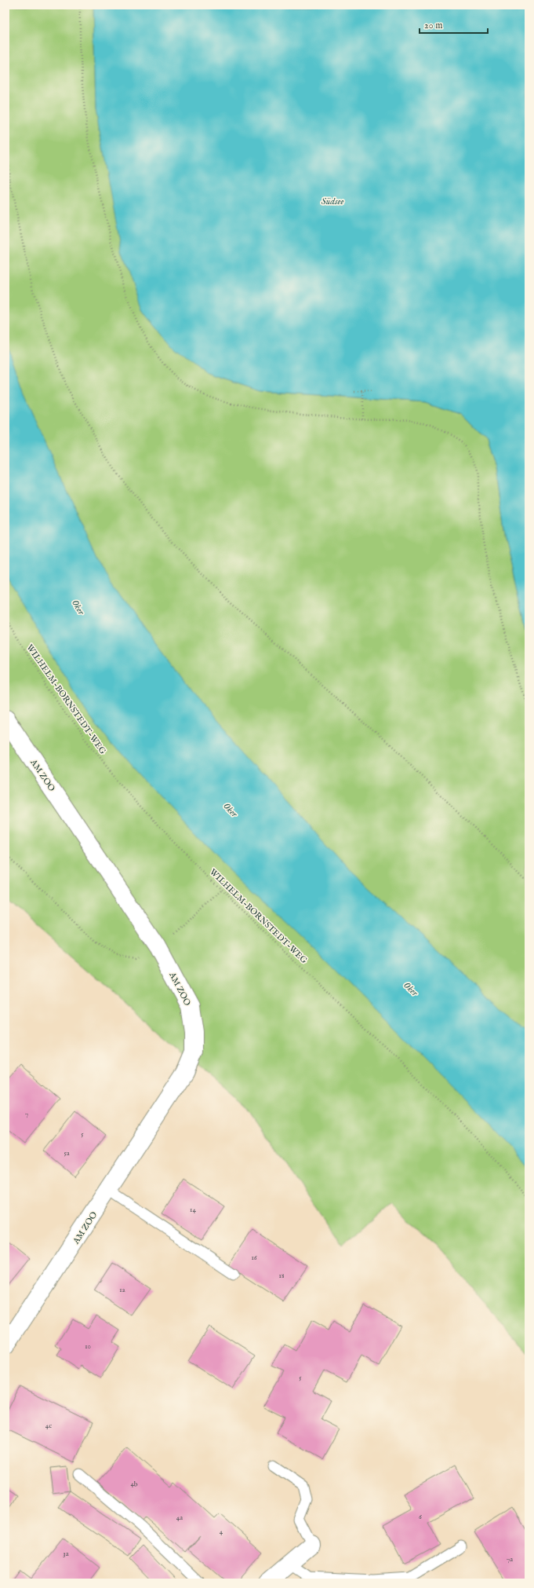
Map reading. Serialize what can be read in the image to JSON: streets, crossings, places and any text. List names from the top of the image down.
{
  "streets": {
    "street": ["AM ZOO"],
    "path": ["WILHELM-BORNSTEDT-WEG"]
  },
  "water": ["Südsee", "Oker"],
  "house_numbers": [
    "7",
    "5",
    "5a",
    "14",
    "16",
    "18",
    "12",
    "10",
    "5",
    "4c",
    "4b",
    "6",
    "4a",
    "4",
    "3a",
    "7a"
  ],
  "scale_bar": "20 m"
}
